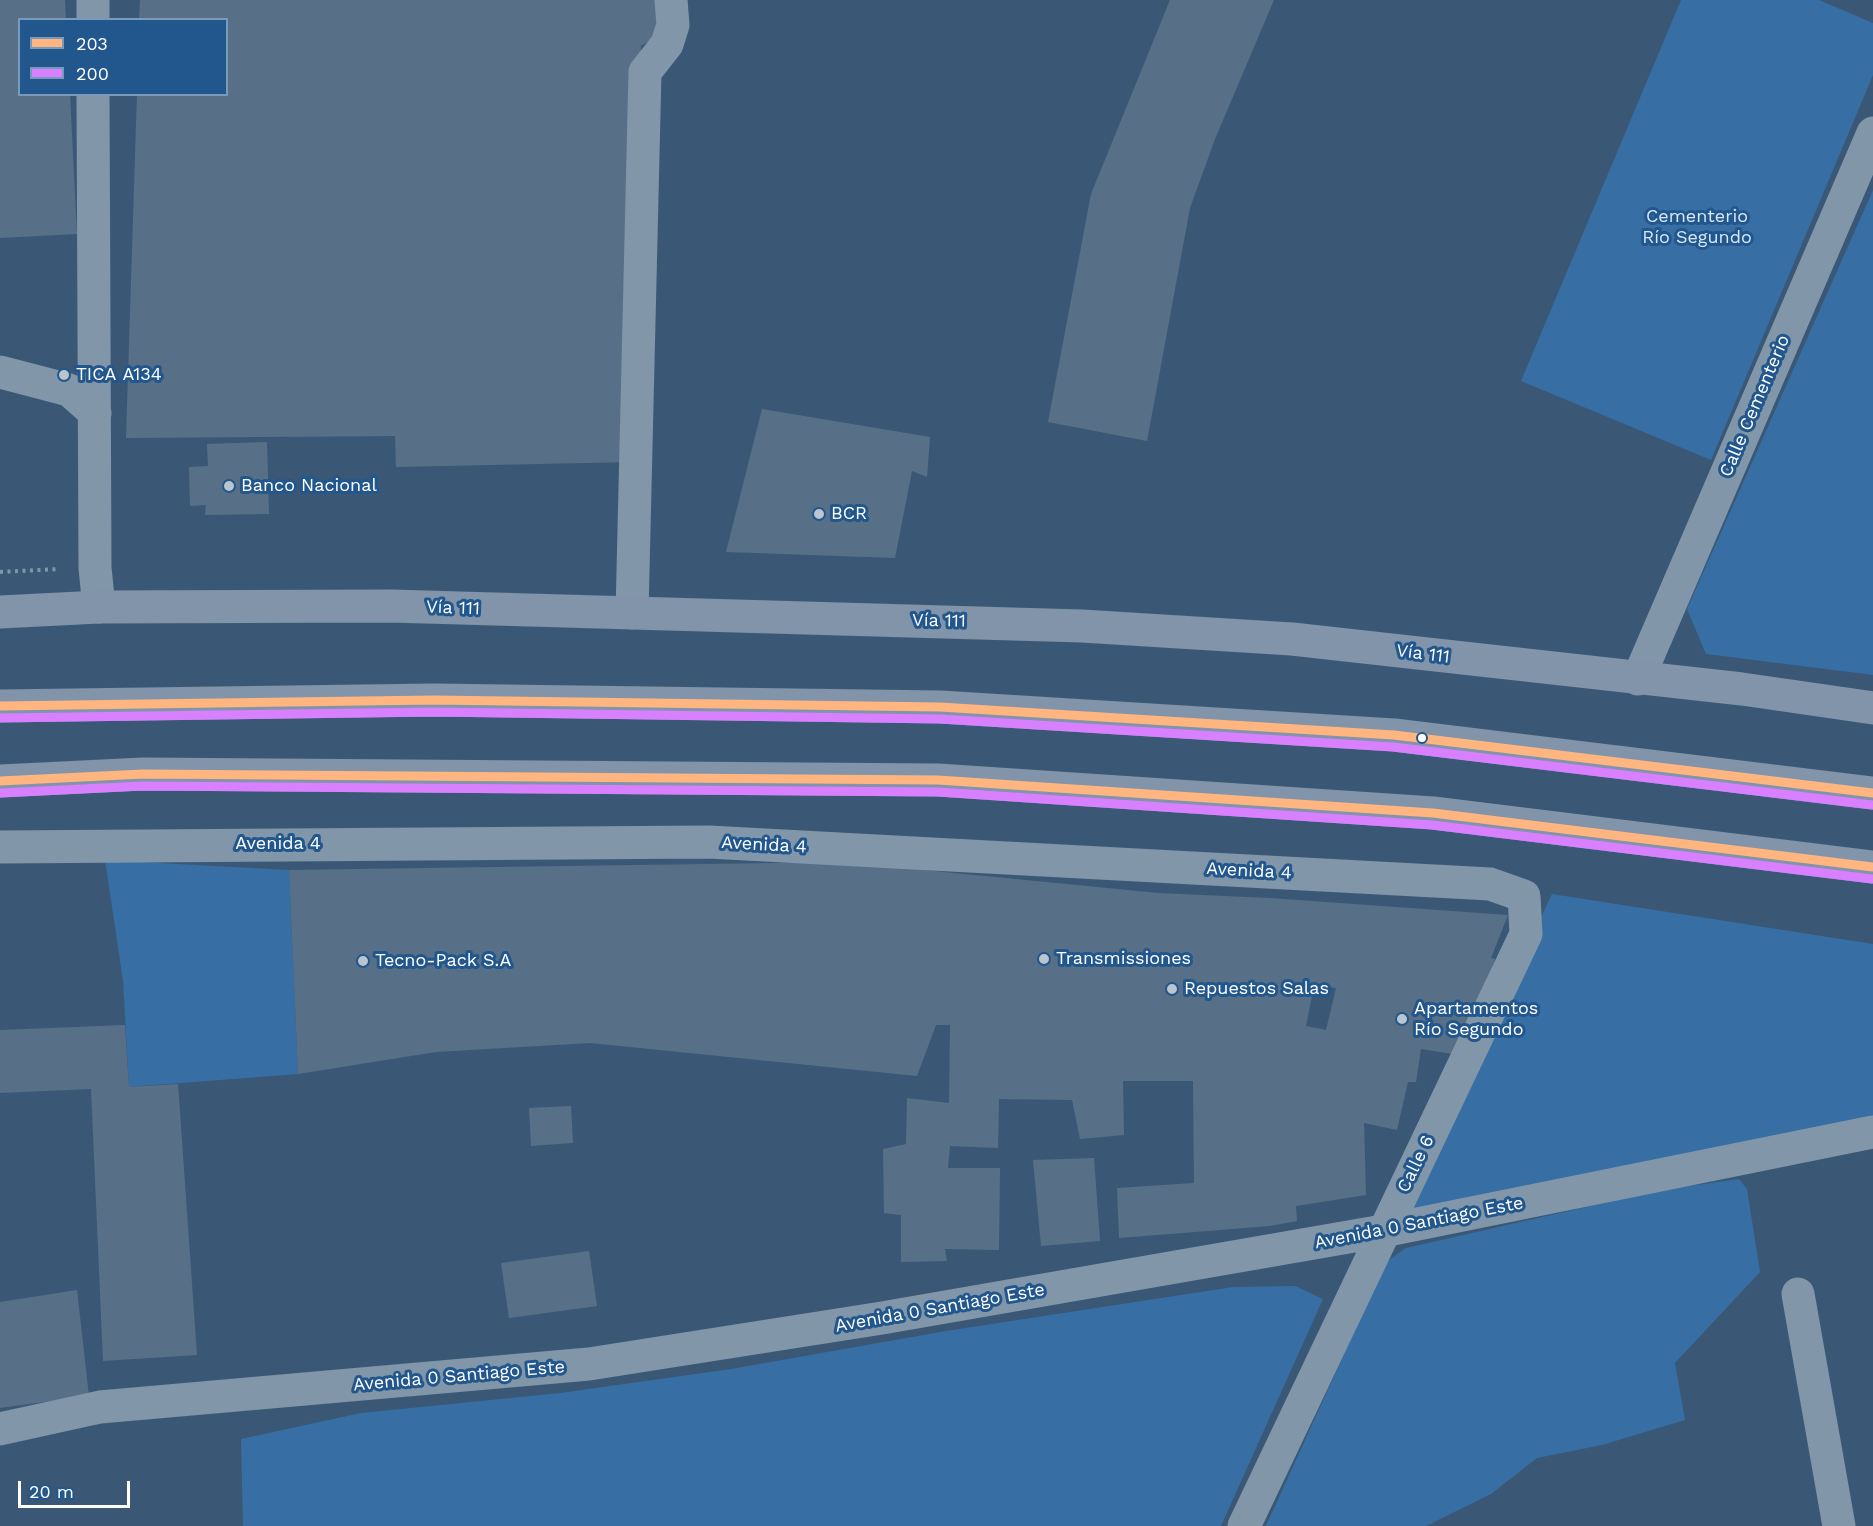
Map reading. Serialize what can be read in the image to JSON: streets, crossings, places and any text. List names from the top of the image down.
{
  "streets": {
    "main road": ["Vía 111"],
    "street": [
      "Calle Cementerio",
      "Avenida 4",
      "Calle 6",
      "Avenida 0 Santiago Este"
    ]
  },
  "crossings": [
    ["Calle Cementerio", "Vía 111"],
    ["Avenida 4", "Calle 6"],
    ["Calle 6", "Avenida 0 Santiago Este"]
  ],
  "parks": ["Cementerio Río Segundo"],
  "places": [
    "TICA A134",
    "Banco Nacional",
    "BCR",
    "Transmissiones",
    "Tecno-Pack S.A",
    "Repuestos Salas",
    "Apartamentos Río Segundo"
  ],
  "lines": ["transit line 203", "transit line 200"],
  "legend": ["203", "200"],
  "scale_bar": "20 m"
}
